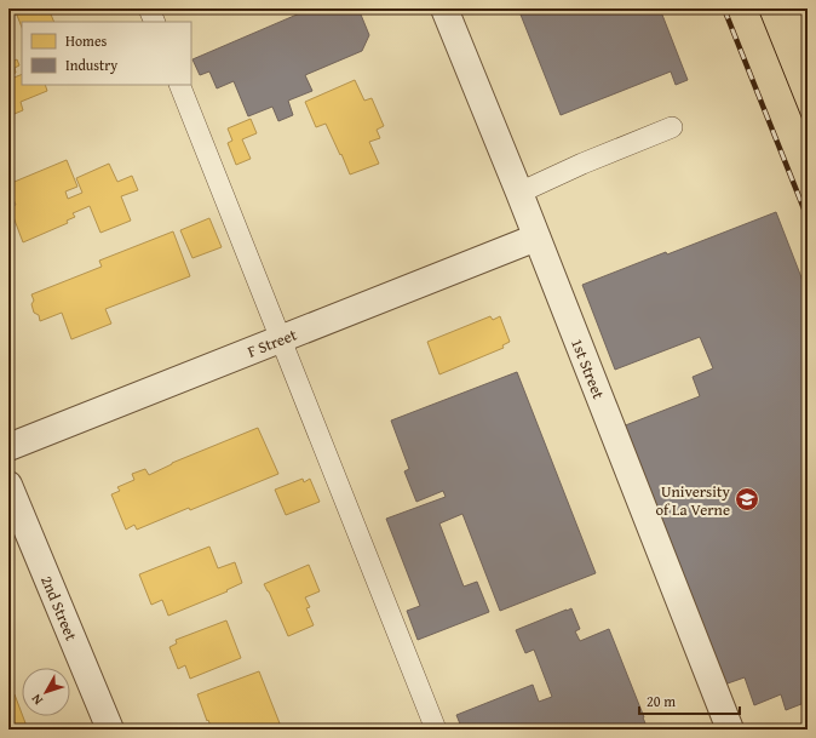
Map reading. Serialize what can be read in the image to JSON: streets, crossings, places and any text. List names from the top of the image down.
{
  "streets": {
    "street": ["F Street", "1st Street", "2nd Street"]
  },
  "crossings": [
    ["F Street", "1st Street"]
  ],
  "places": {
    "school or university": ["University of La Verne"]
  },
  "legend": ["Homes", "Industry"],
  "scale_bar": "20 m",
  "north": "bottom left"
}
